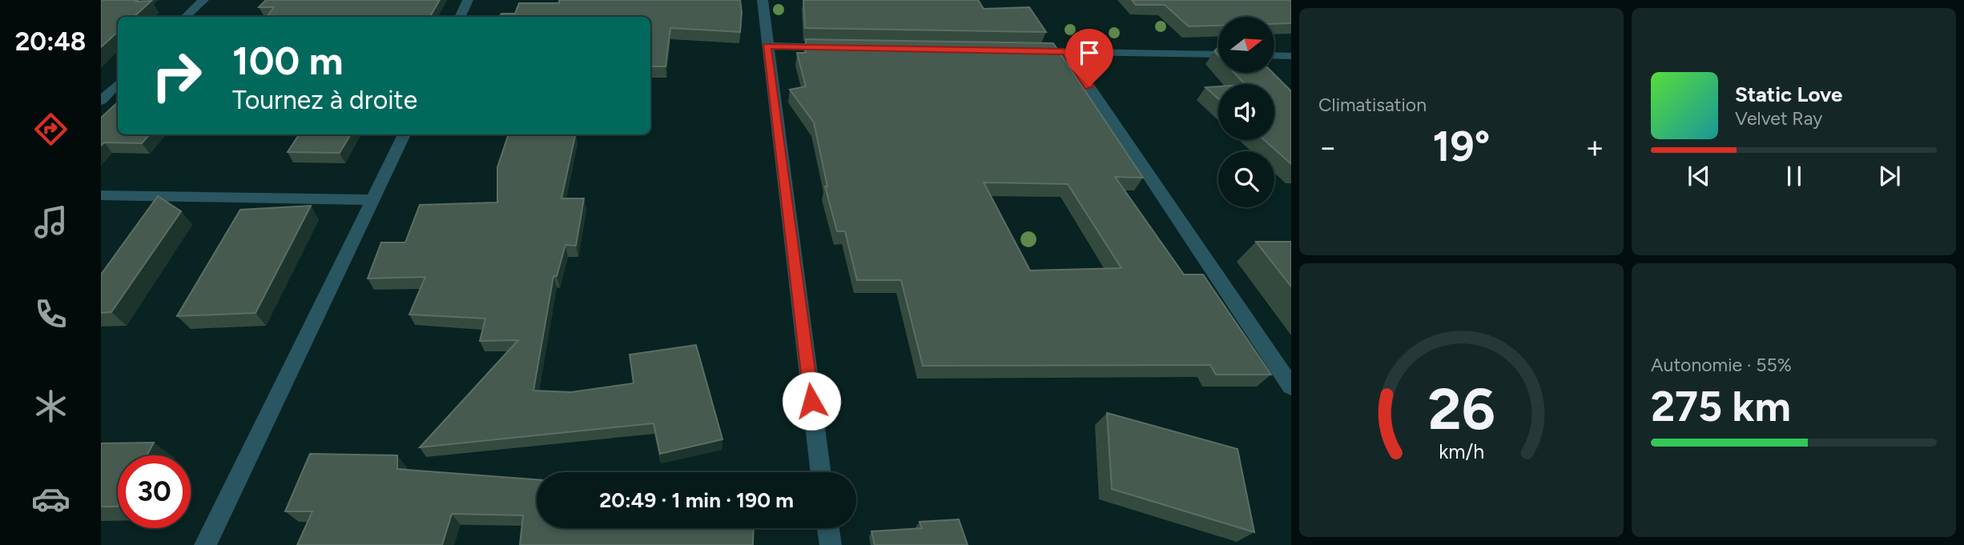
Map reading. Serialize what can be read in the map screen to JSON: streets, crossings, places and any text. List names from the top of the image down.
{
  "north": "right",
  "page": {
    "tabs": "20:48",
    "tile": [
      "Climatisation",
      ["Autonomie · 55%", "275 km"]
    ],
    "turn": ["100 m", "Tournez à droite"],
    "song": ["Static Love", "Velvet Ray"],
    "heat": ["−", "19°", "+"],
    "limit": "30",
    "trip": "20:49 · 1 min · 190 m",
    "gauge": ["26", "km/h"]
  }
}
